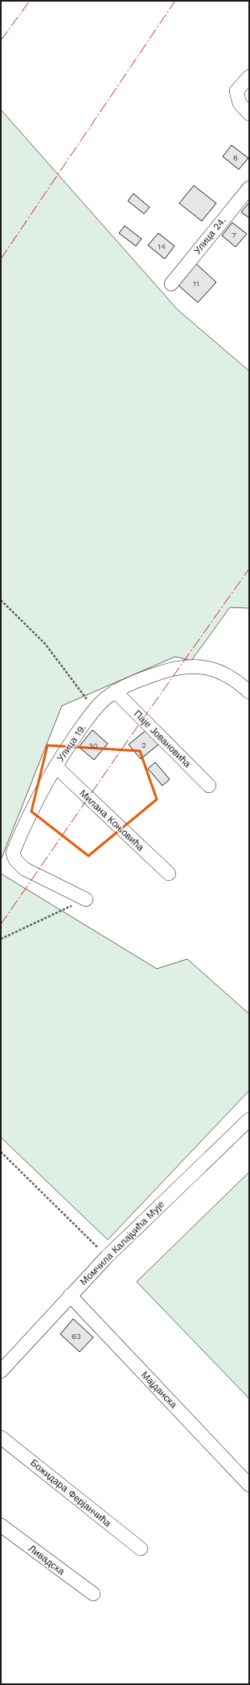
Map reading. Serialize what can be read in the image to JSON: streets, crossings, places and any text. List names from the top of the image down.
{
  "streets": {
    "street": [
      "Улица 24.",
      "Паје Јовановића",
      "Улица 19.",
      "Милана Коњовића",
      "Момчила Калајџића Мује",
      "Мајданска",
      "Божидара Ферјанчића",
      "Ливадска"
    ]
  },
  "crossings": [
    ["Паје Јовановића", "Улица 19."],
    ["Улица 19.", "Милана Коњовића"],
    ["Момчила Калајџића Мује", "Мајданска"]
  ],
  "house_numbers": [
    "6",
    "7",
    "14",
    "11",
    "2",
    "30",
    "63"
  ]
}
